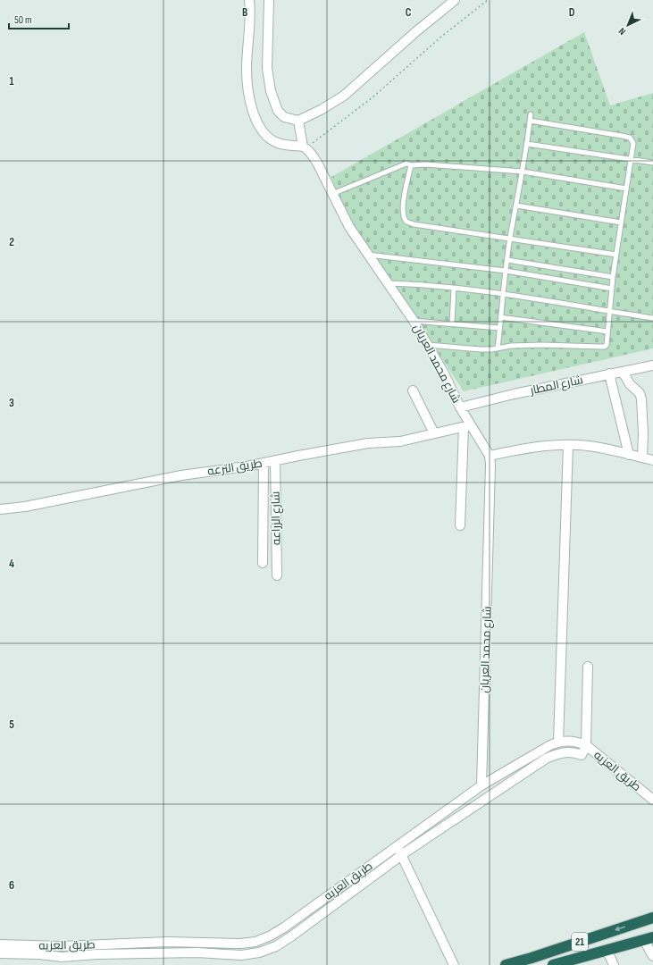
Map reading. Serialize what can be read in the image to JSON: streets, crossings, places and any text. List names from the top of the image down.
{
  "streets": {
    "highway": ["21"],
    "street": [
      "شارع محمد العريان",
      "شارع المطار",
      "طريق الترعه",
      "شارع الزراعه",
      "طريق العزيه"
    ]
  },
  "crossings": [
    ["شارع محمد العريان", "شارع المطار"],
    ["شارع محمد العريان", "طريق الترعه"],
    ["شارع محمد العريان", "طريق العزيه"],
    ["طريق الترعه", "شارع الزراعه"]
  ],
  "scale_bar": "50 m",
  "north": "bottom left",
  "grid": {
    "columns": ["B", "C", "D"],
    "rows": [
      "1",
      "2",
      "3",
      "4",
      "5",
      "6"
    ]
  }
}
